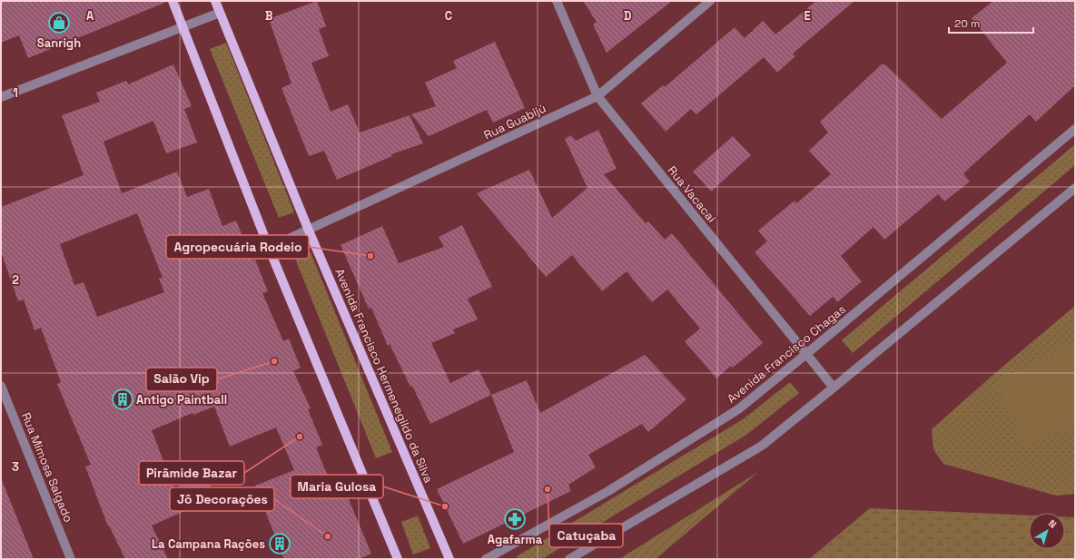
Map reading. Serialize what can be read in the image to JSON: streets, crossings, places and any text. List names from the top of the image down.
{
  "streets": {
    "main road": ["Avenida Francisco Hermenegildo da Silva"],
    "street": [
      "Rua Guabijú",
      "Rua Vacacaí",
      "Avenida Francisco Chagas",
      "Rua Mimosa Salgado"
    ]
  },
  "crossings": [
    ["Rua Guabijú", "Rua Vacacaí"],
    ["Rua Guabijú", "Avenida Francisco Hermenegildo da Silva"],
    ["Rua Vacacaí", "Avenida Francisco Chagas"]
  ],
  "places": {
    "shop": ["Sanrigh"],
    "other": [
      "Agropecuária Rodeio",
      "Salão Vip",
      "Pirâmide Bazar",
      "Catuçaba",
      "Maria Gulosa",
      "Jô Decorações"
    ],
    "building": ["Antigo Paintball", "La Campana Rações"],
    "pharmacy": ["Agafarma"]
  },
  "scale_bar": "20 m",
  "north": "top right",
  "grid": {
    "columns": [
      "A",
      "B",
      "C",
      "D",
      "E"
    ],
    "rows": ["1", "2", "3"]
  }
}
